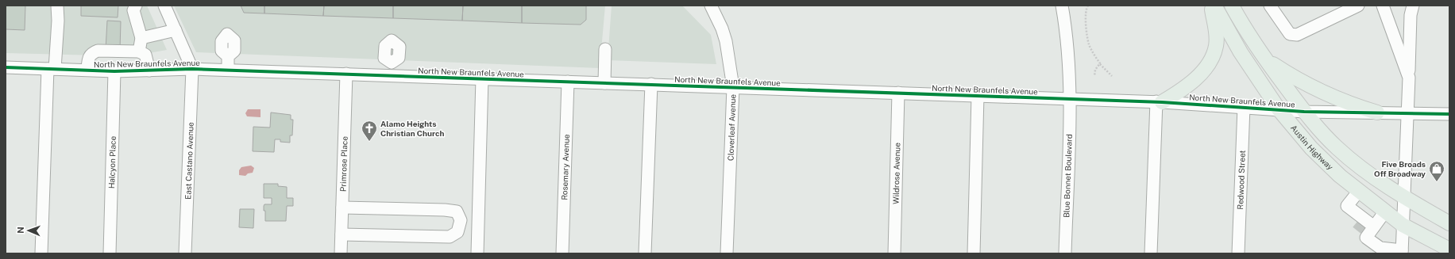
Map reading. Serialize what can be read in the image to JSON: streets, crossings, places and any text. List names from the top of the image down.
{
  "streets": {
    "main road": ["Austin Highway"],
    "street": [
      "North New Braunfels Avenue",
      "Cloverleaf Avenue",
      "East Castano Avenue",
      "Halcyon Place",
      "Primrose Place",
      "Rosemary Avenue",
      "Wildrose Avenue",
      "Blue Bonnet Boulevard",
      "Redwood Street"
    ]
  },
  "crossings": [
    ["North New Braunfels Avenue", "Cloverleaf Avenue"],
    ["North New Braunfels Avenue", "Austin Highway"],
    ["North New Braunfels Avenue", "East Castano Avenue"],
    ["North New Braunfels Avenue", "Halcyon Place"],
    ["North New Braunfels Avenue", "Primrose Place"],
    ["North New Braunfels Avenue", "Rosemary Avenue"],
    ["North New Braunfels Avenue", "Wildrose Avenue"],
    ["North New Braunfels Avenue", "Blue Bonnet Boulevard"],
    ["North New Braunfels Avenue", "Redwood Street"]
  ],
  "places": {
    "church": ["Alamo Heights Christian Church"],
    "shop": ["Five Broads Off Broadway"]
  },
  "north": "left"
}
